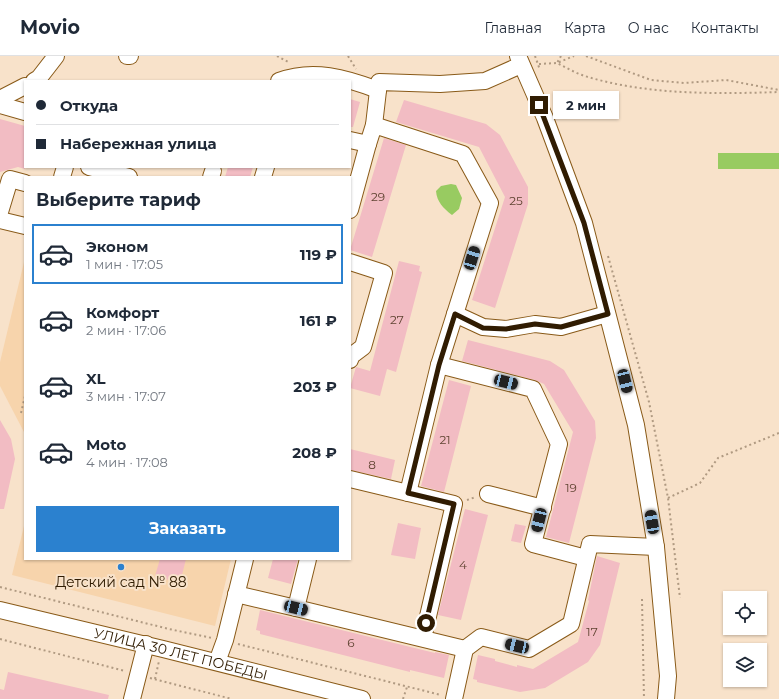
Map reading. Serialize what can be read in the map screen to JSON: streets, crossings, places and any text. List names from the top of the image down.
{
  "streets": {
    "street": ["УЛИЦА 30 ЛЕТ ПОБЕДЫ"]
  },
  "places": ["Детский сад № 88"],
  "house_numbers": [
    "29",
    "25",
    "27",
    "21",
    "8",
    "19",
    "4",
    "17",
    "6"
  ],
  "page": {
    "header": "Movio",
    "nav": [
      "Главная",
      "Карта",
      "О нас",
      "Контакты"
    ],
    "banner": ["Откуда", "Набережная улица"],
    "bubble": "2 мин",
    "heading": "Выберите тариф",
    "list": [
      {
        "name": "Эконом",
        "note": "1 мин · 17:05",
        "value": "119 ₽"
      },
      {
        "name": "Комфорт",
        "note": "2 мин · 17:06",
        "value": "161 ₽"
      },
      {
        "name": "XL",
        "note": "3 мин · 17:07",
        "value": "203 ₽"
      },
      {
        "name": "Moto",
        "note": "4 мин · 17:08",
        "value": "208 ₽"
      }
    ],
    "buttons": "Заказать"
  }
}
